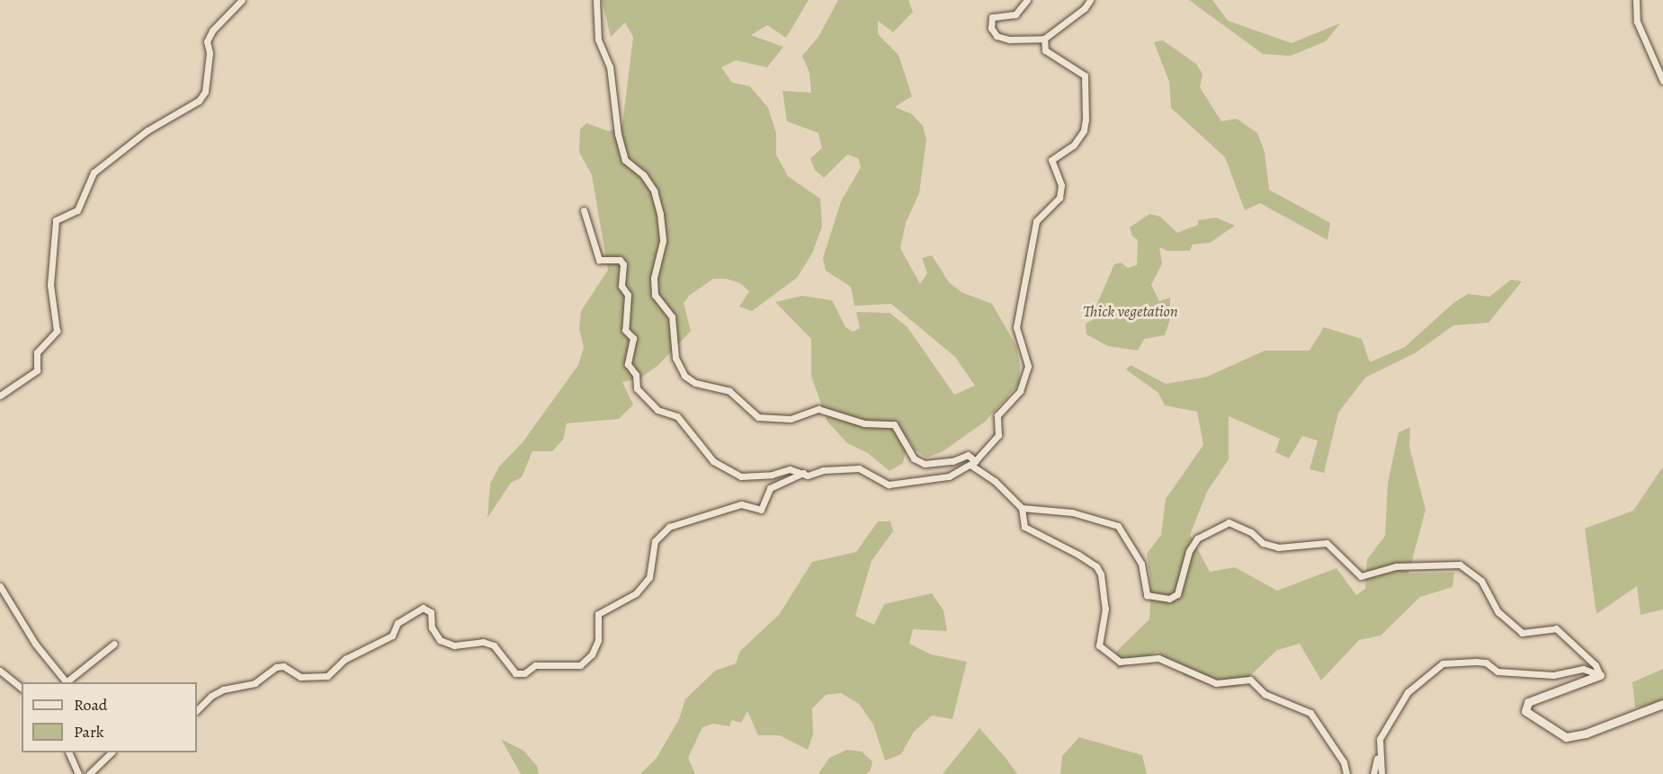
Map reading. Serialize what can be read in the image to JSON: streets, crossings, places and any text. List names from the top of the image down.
{
  "parks": ["Thick vegetation"],
  "legend": ["Road", "Park"]
}
